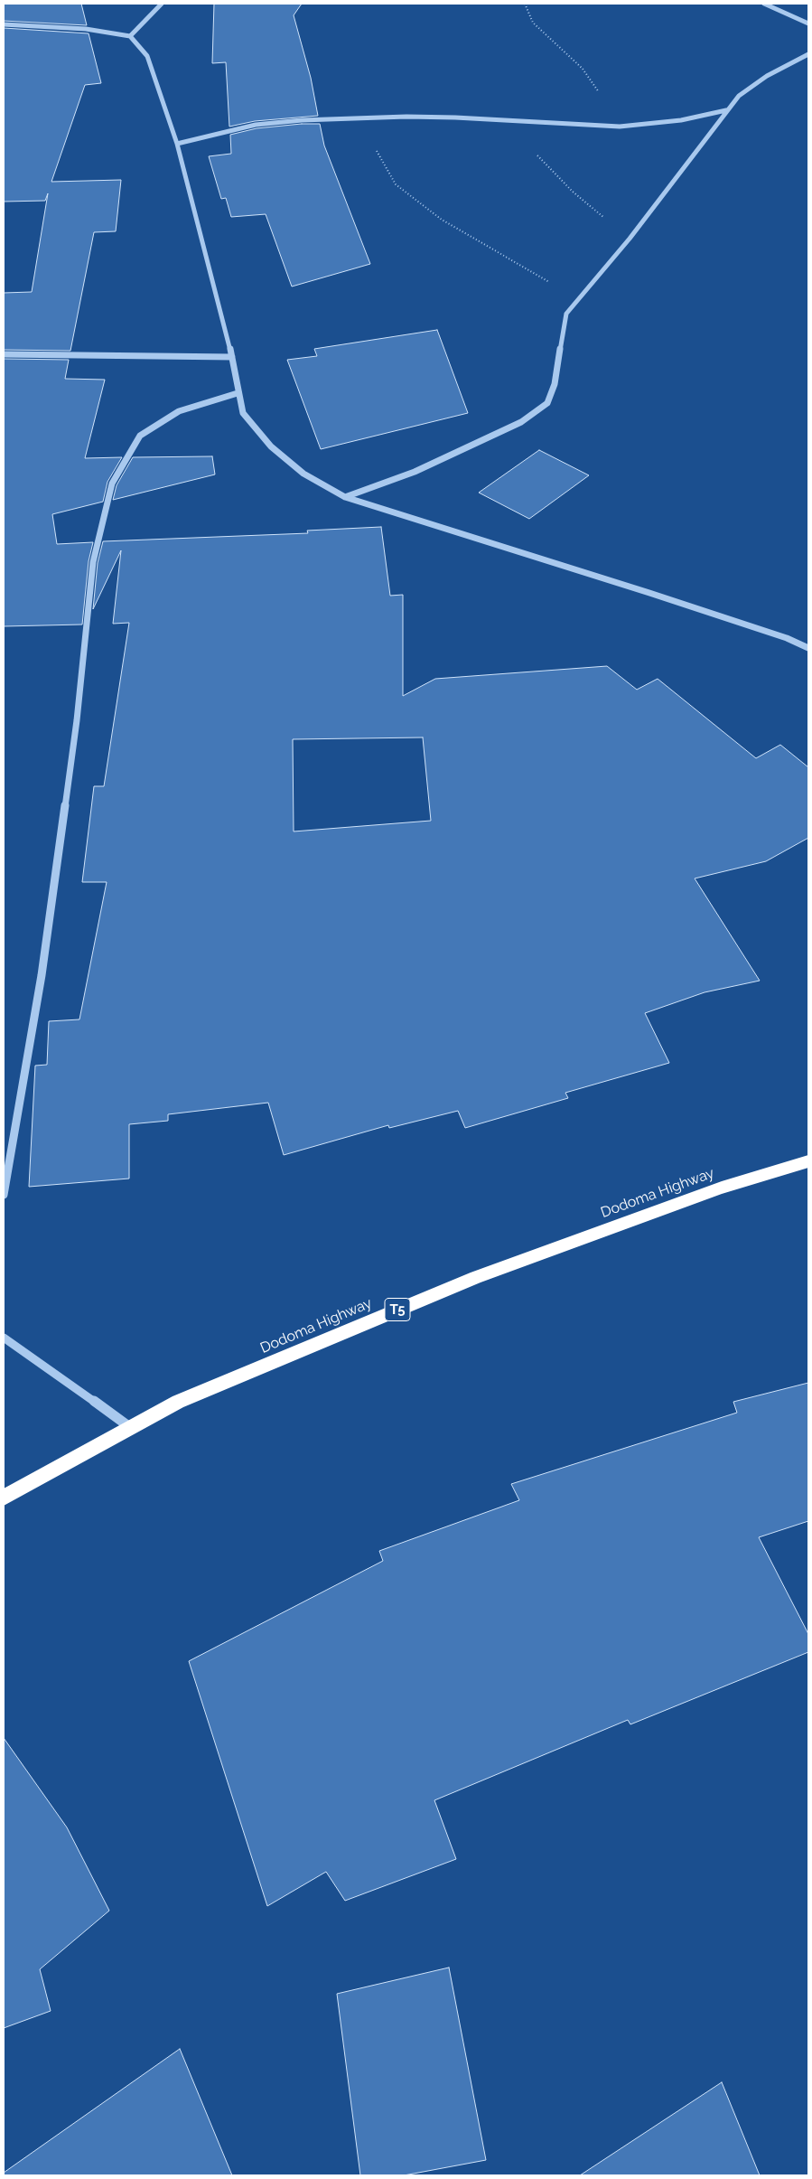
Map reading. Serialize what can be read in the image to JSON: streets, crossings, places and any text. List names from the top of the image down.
{
  "streets": {
    "highway": ["Dodoma Highway", "T5"]
  }
}
